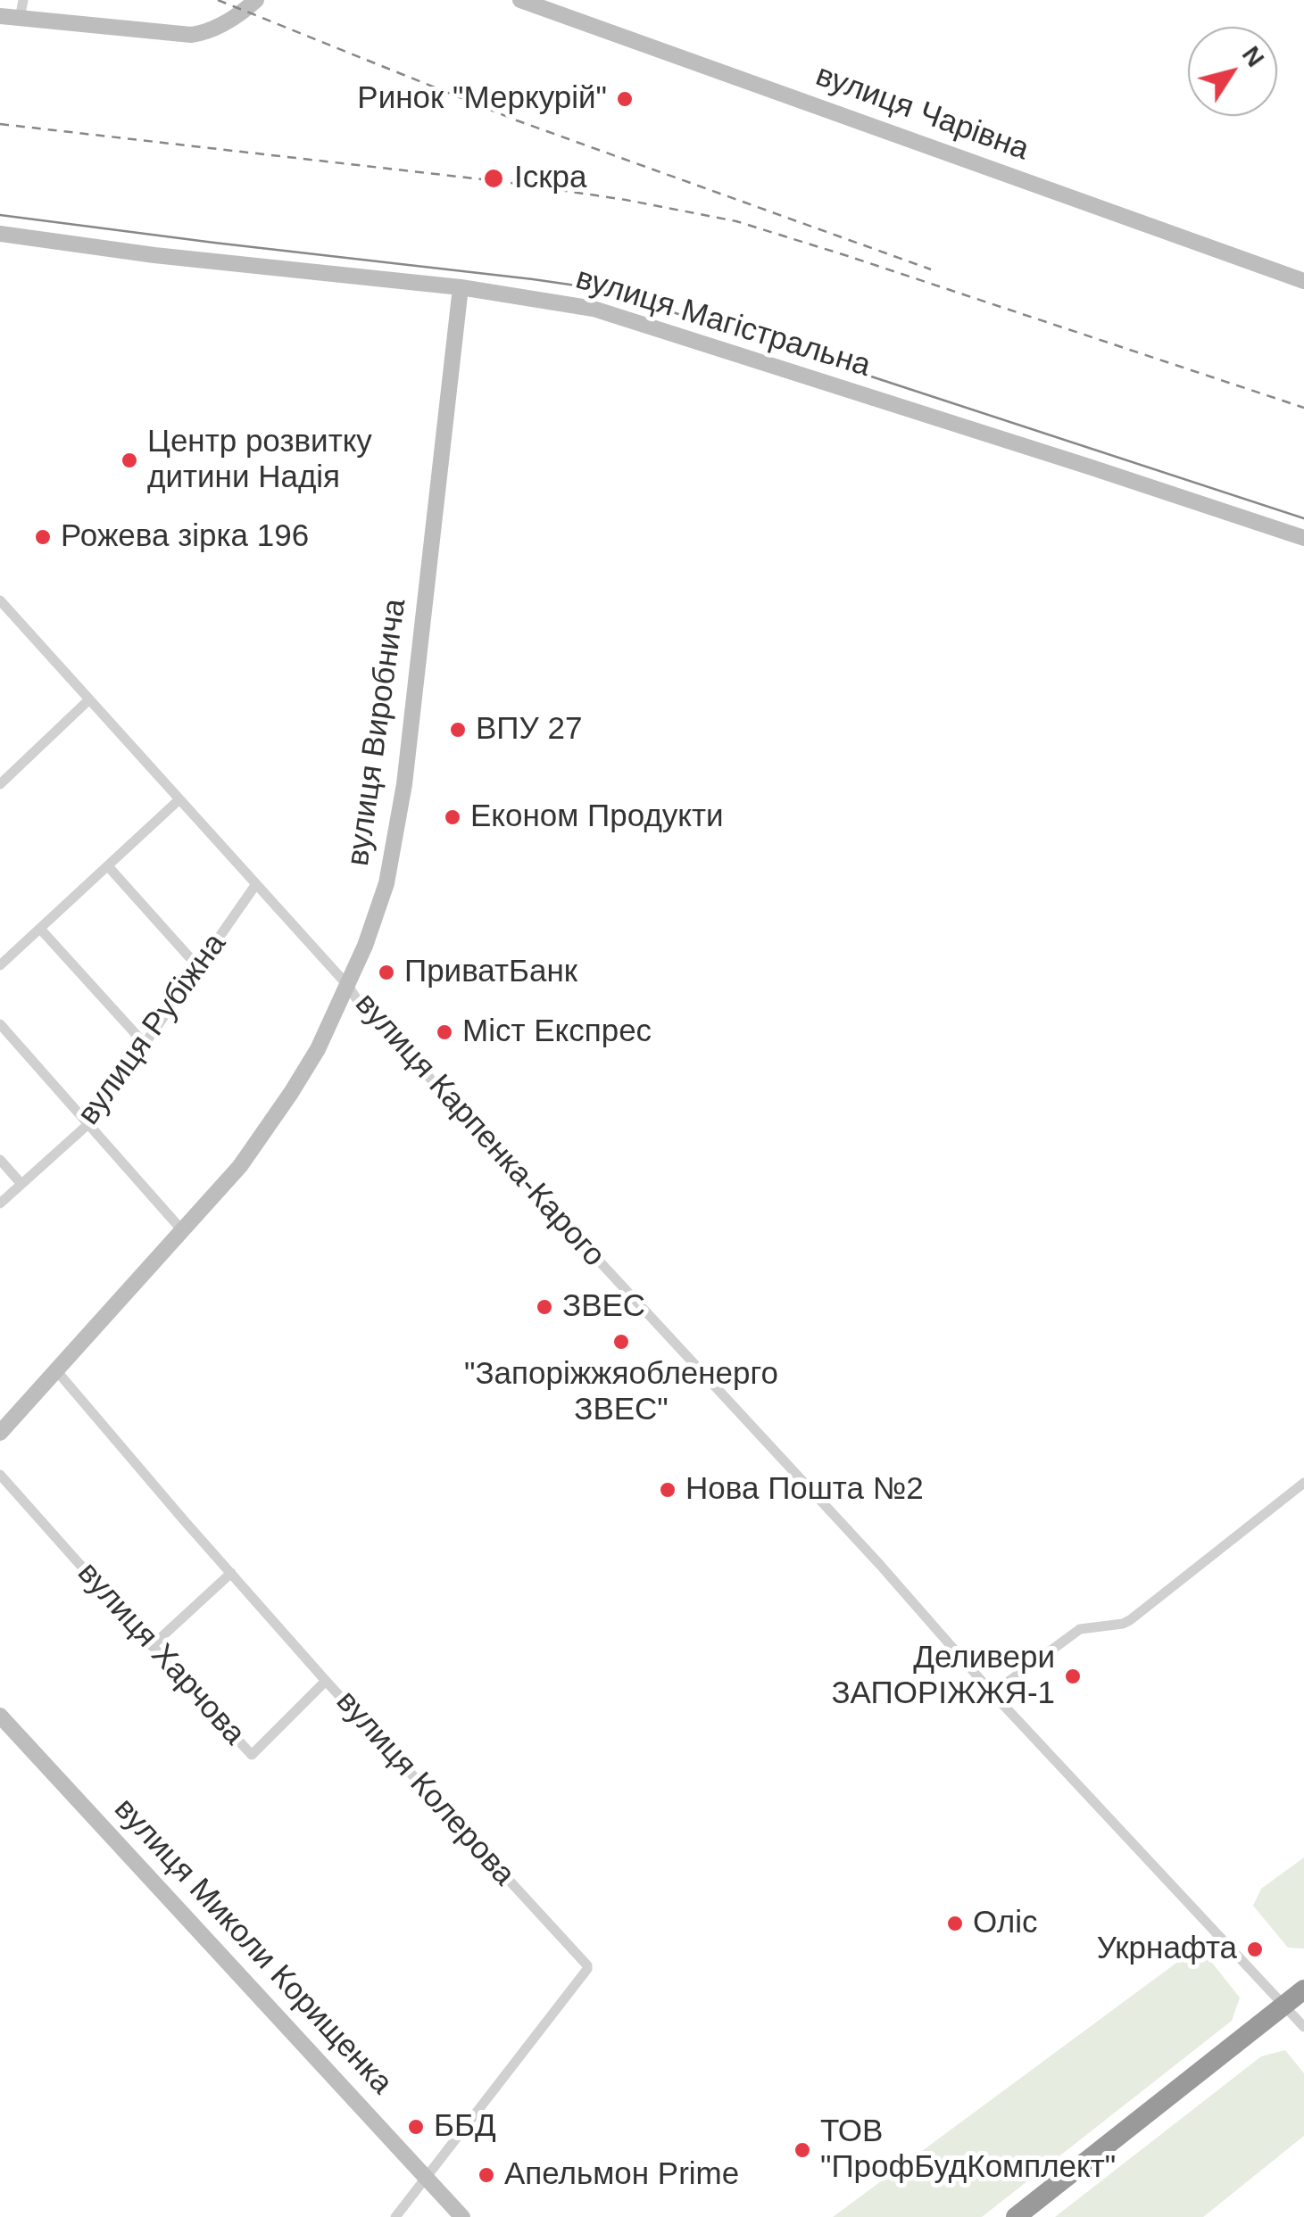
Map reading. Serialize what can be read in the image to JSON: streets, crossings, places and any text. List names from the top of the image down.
{
  "streets": {
    "street": [
      "вулиця Чарівна",
      "вулиця Магістральна",
      "вулиця Виробнича",
      "вулиця Рубіжна",
      "вулиця Карпенка-Карого",
      "вулиця Харчова",
      "вулиця Колерова",
      "вулиця Миколи Корищенка"
    ]
  },
  "crossings": [
    ["вулиця Магістральна", "вулиця Виробнича"],
    ["вулиця Виробнича", "вулиця Карпенка-Карого"],
    ["вулиця Виробнича", "вулиця Колерова"],
    ["вулиця Рубіжна", "вулиця Карпенка-Карого"],
    ["вулиця Харчова", "вулиця Колерова"],
    ["вулиця Колерова", "вулиця Миколи Корищенка"]
  ],
  "places": [
    "Ринок \"Меркурій\"",
    "Іскра",
    "Центр розвитку дитини Надія",
    "Рожева зірка 196",
    "ВПУ 27",
    "Економ Продукти",
    "ПриватБанк",
    "Мiст Експрес",
    "ЗВЕС",
    "\"Запоріжжяобленерго ЗВЕС\"",
    "Нова Пошта №2",
    "Деливери ЗАПОРІЖЖЯ-1",
    "Оліс",
    "Укрнафта",
    "ББД",
    "ТОВ \"ПрофБудКомплект\"",
    "Апельмон Prime"
  ],
  "north": "top right"
}
